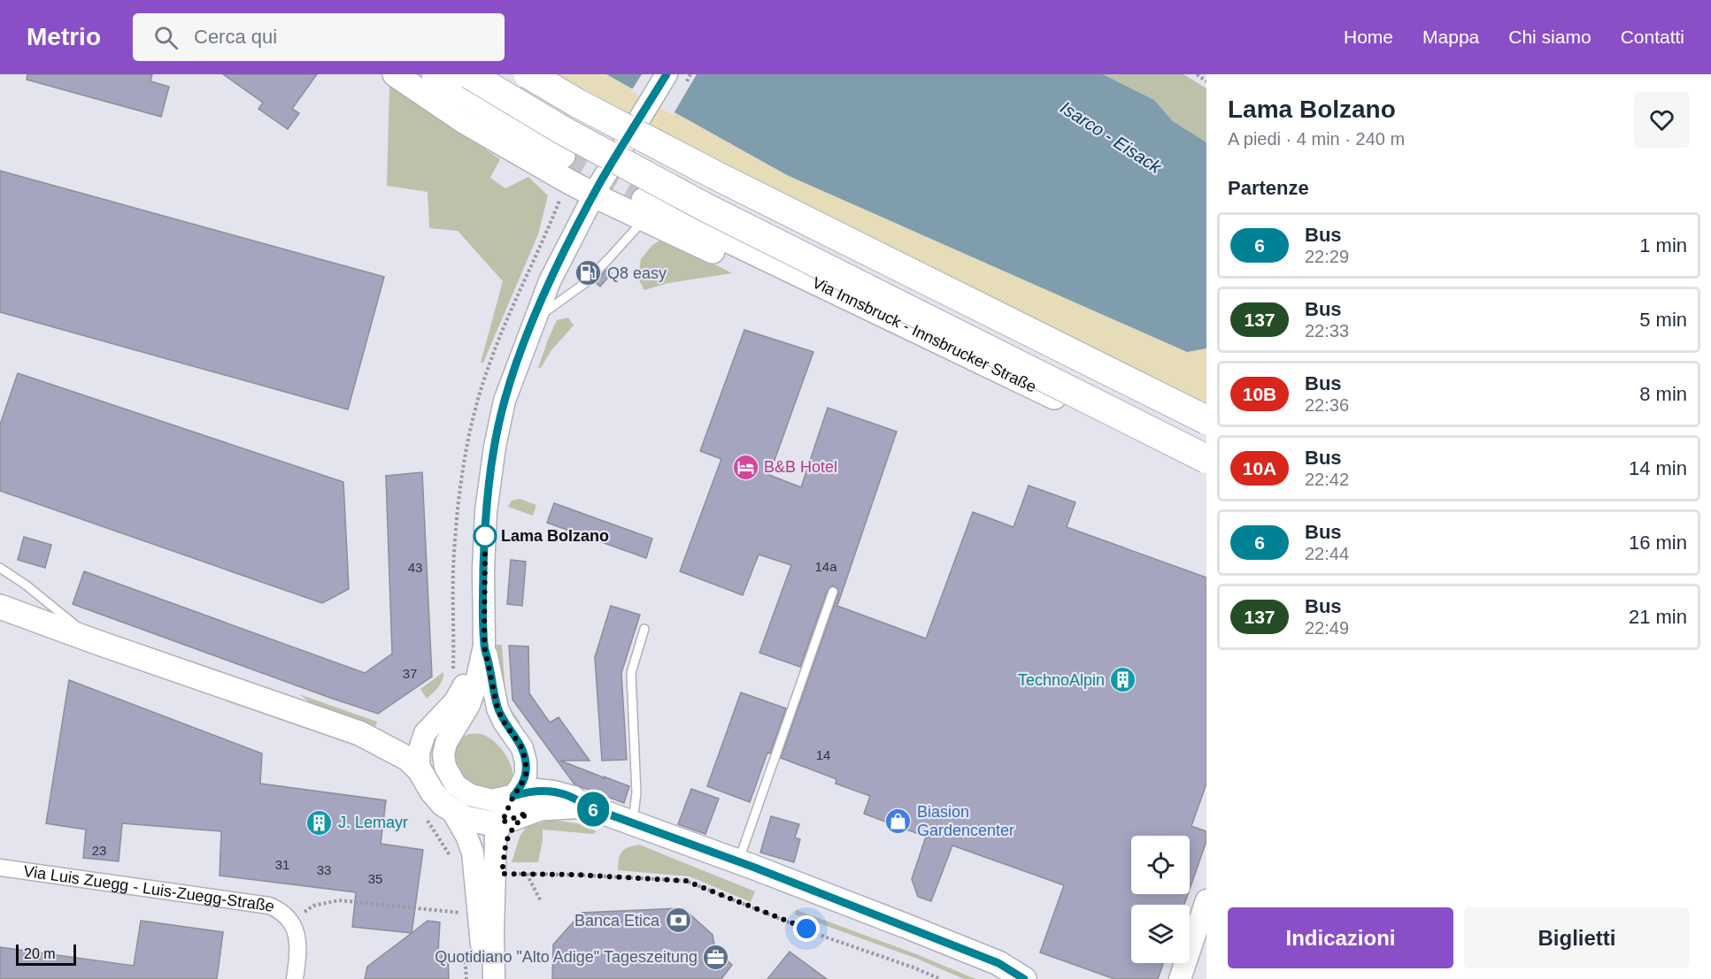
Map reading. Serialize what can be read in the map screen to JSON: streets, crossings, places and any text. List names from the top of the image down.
{
  "streets": {
    "main road": ["Via Innsbruck - Innsbrucker Straße"],
    "street": ["Via Luis Zuegg - Luis-Zuegg-Straße"]
  },
  "water": ["Isarco - Eisack"],
  "places": {
    "fuel station": ["Q8 easy"],
    "hotel": ["B&B Hotel"],
    "other": ["Lama Bolzano"],
    "building": ["TechnoAlpin", "J. Lemayr"],
    "shop": ["Biasion Gardencenter"],
    "bank": ["Banca Etica"],
    "office": ["Quotidiano \"Alto Adige\" Tageszeitung"]
  },
  "lines": ["bus line 6"],
  "house_numbers": [
    "14a",
    "43",
    "37",
    "14",
    "23",
    "31",
    "33",
    "35"
  ],
  "scale_bar": "20 m",
  "page": {
    "header": "Metrio",
    "search": "Cerca qui",
    "nav": [
      "Home",
      "Mappa",
      "Chi siamo",
      "Contatti"
    ],
    "on_map": "6",
    "heading": [
      ["Lama Bolzano", "A piedi · 4 min · 240 m"],
      "Partenze"
    ],
    "list": [
      {
        "mark": "6",
        "name": "Bus",
        "note": "22:29",
        "value": "1 min"
      },
      {
        "mark": "137",
        "name": "Bus",
        "note": "22:33",
        "value": "5 min"
      },
      {
        "mark": "10B",
        "name": "Bus",
        "note": "22:36",
        "value": "8 min"
      },
      {
        "mark": "10A",
        "name": "Bus",
        "note": "22:42",
        "value": "14 min"
      },
      {
        "mark": "6",
        "name": "Bus",
        "note": "22:44",
        "value": "16 min"
      },
      {
        "mark": "137",
        "name": "Bus",
        "note": "22:49",
        "value": "21 min"
      }
    ],
    "buttons": ["Indicazioni", "Biglietti"],
    "scale": "20 m"
  }
}
